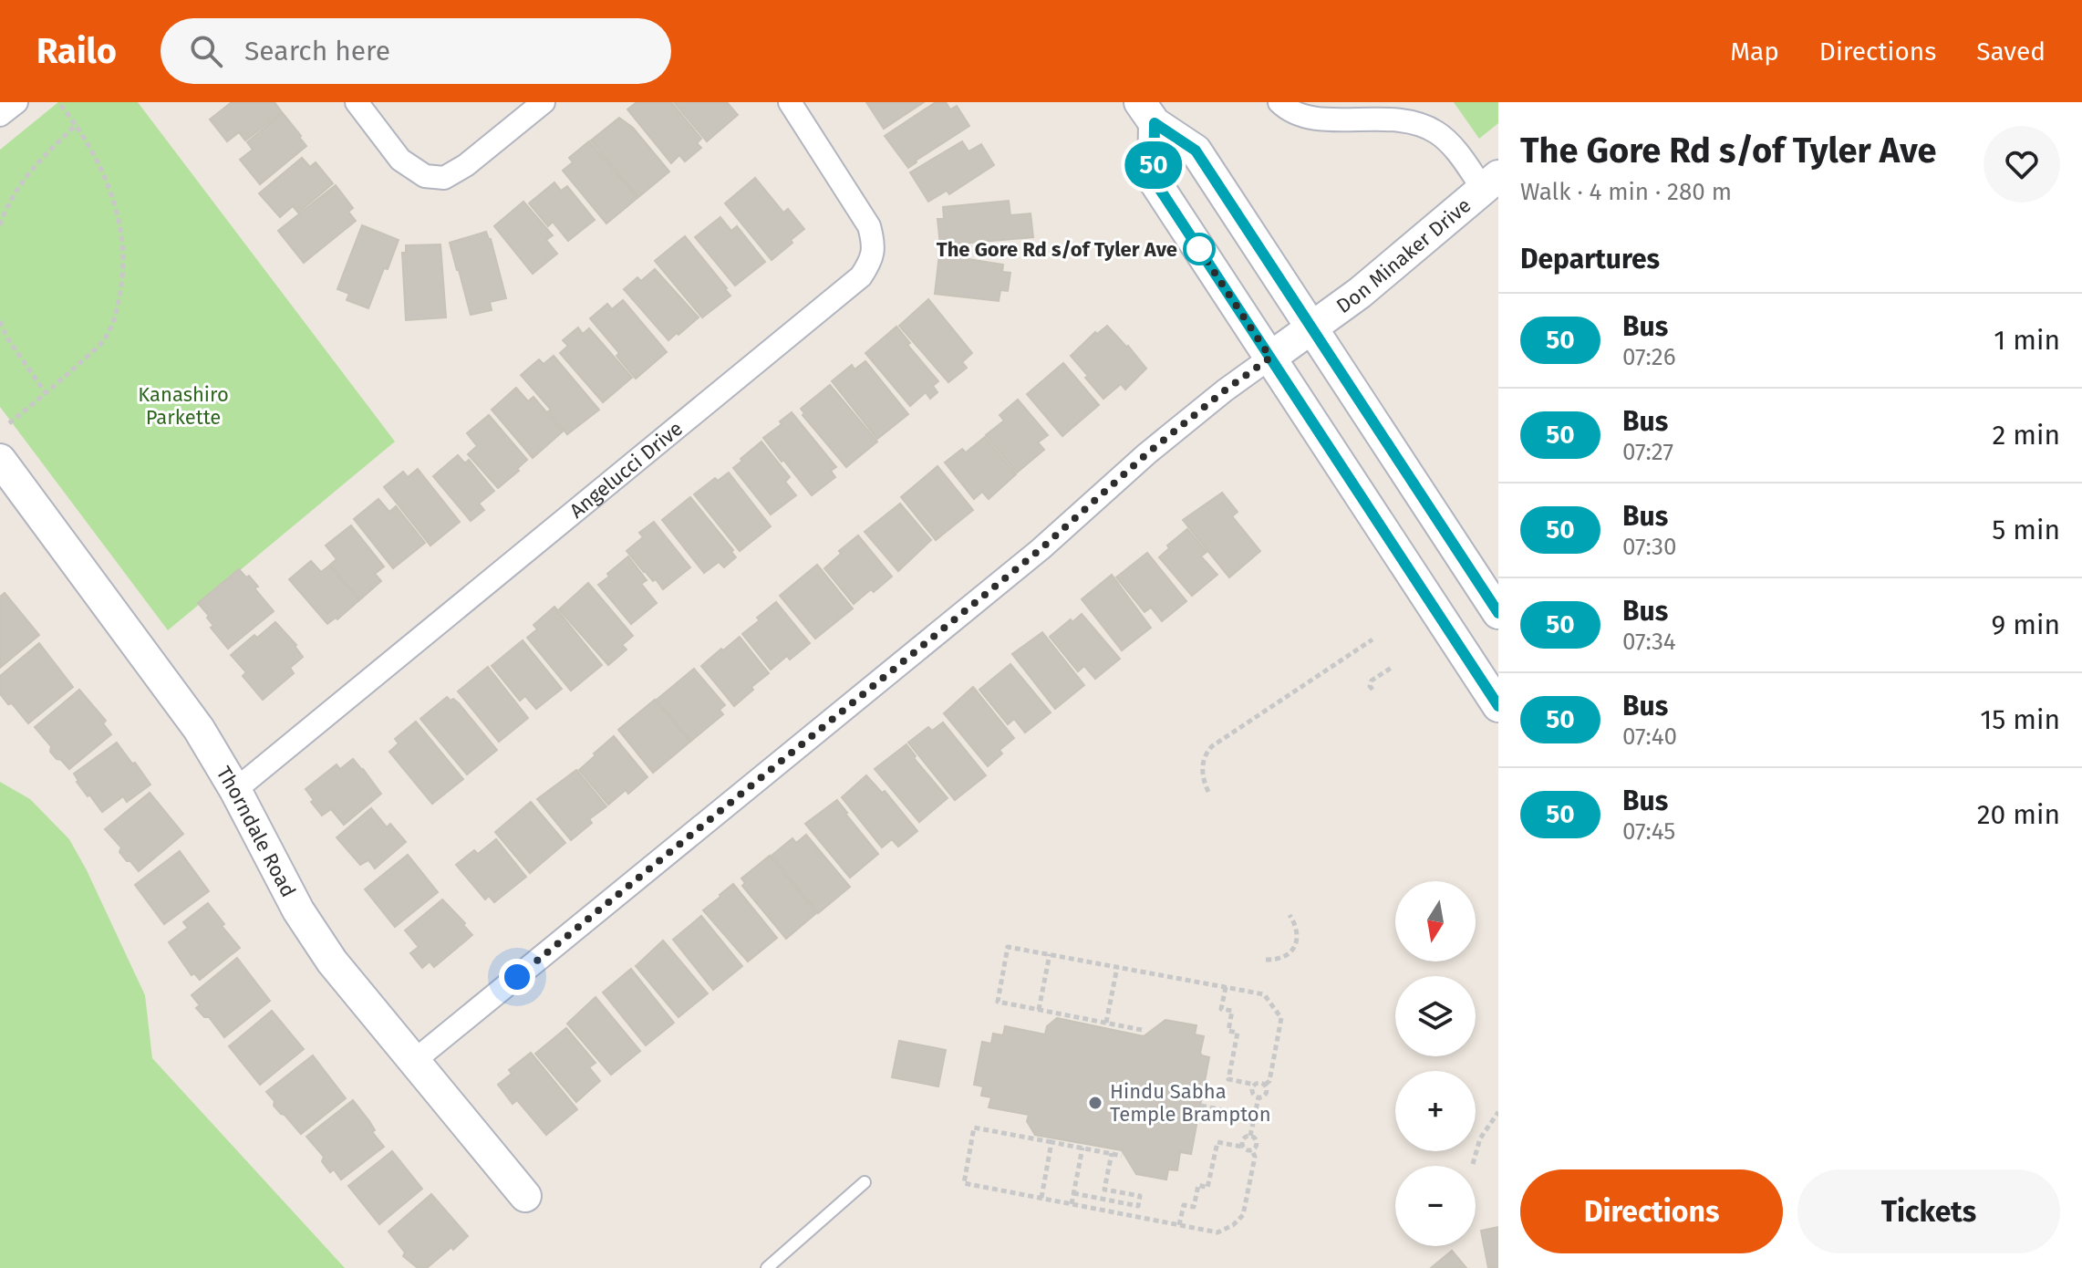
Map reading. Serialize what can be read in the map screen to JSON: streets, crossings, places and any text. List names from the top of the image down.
{
  "streets": {
    "main road": ["Don Minaker Drive", "Thorndale Road"],
    "street": ["Angelucci Drive"]
  },
  "crossings": [
    ["Angelucci Drive", "Thorndale Road"]
  ],
  "parks": ["Kanashiro Parkette"],
  "places": ["The Gore Rd s/of Tyler Ave", "Hindu Sabha Temple Brampton"],
  "lines": ["bus line 50"],
  "north": "bottom",
  "page": {
    "header": "Railo",
    "search": "Search here",
    "nav": ["Map", "Directions", "Saved"],
    "on_map": "50",
    "heading": [
      ["The Gore Rd s/of Tyler Ave", "Walk · 4 min · 280 m"],
      "Departures"
    ],
    "list": [
      {
        "mark": "50",
        "name": "Bus",
        "note": "07:26",
        "value": "1 min"
      },
      {
        "mark": "50",
        "name": "Bus",
        "note": "07:27",
        "value": "2 min"
      },
      {
        "mark": "50",
        "name": "Bus",
        "note": "07:30",
        "value": "5 min"
      },
      {
        "mark": "50",
        "name": "Bus",
        "note": "07:34",
        "value": "9 min"
      },
      {
        "mark": "50",
        "name": "Bus",
        "note": "07:40",
        "value": "15 min"
      },
      {
        "mark": "50",
        "name": "Bus",
        "note": "07:45",
        "value": "20 min"
      }
    ],
    "map_buttons": ["+", "−"],
    "buttons": ["Directions", "Tickets"]
  }
}
